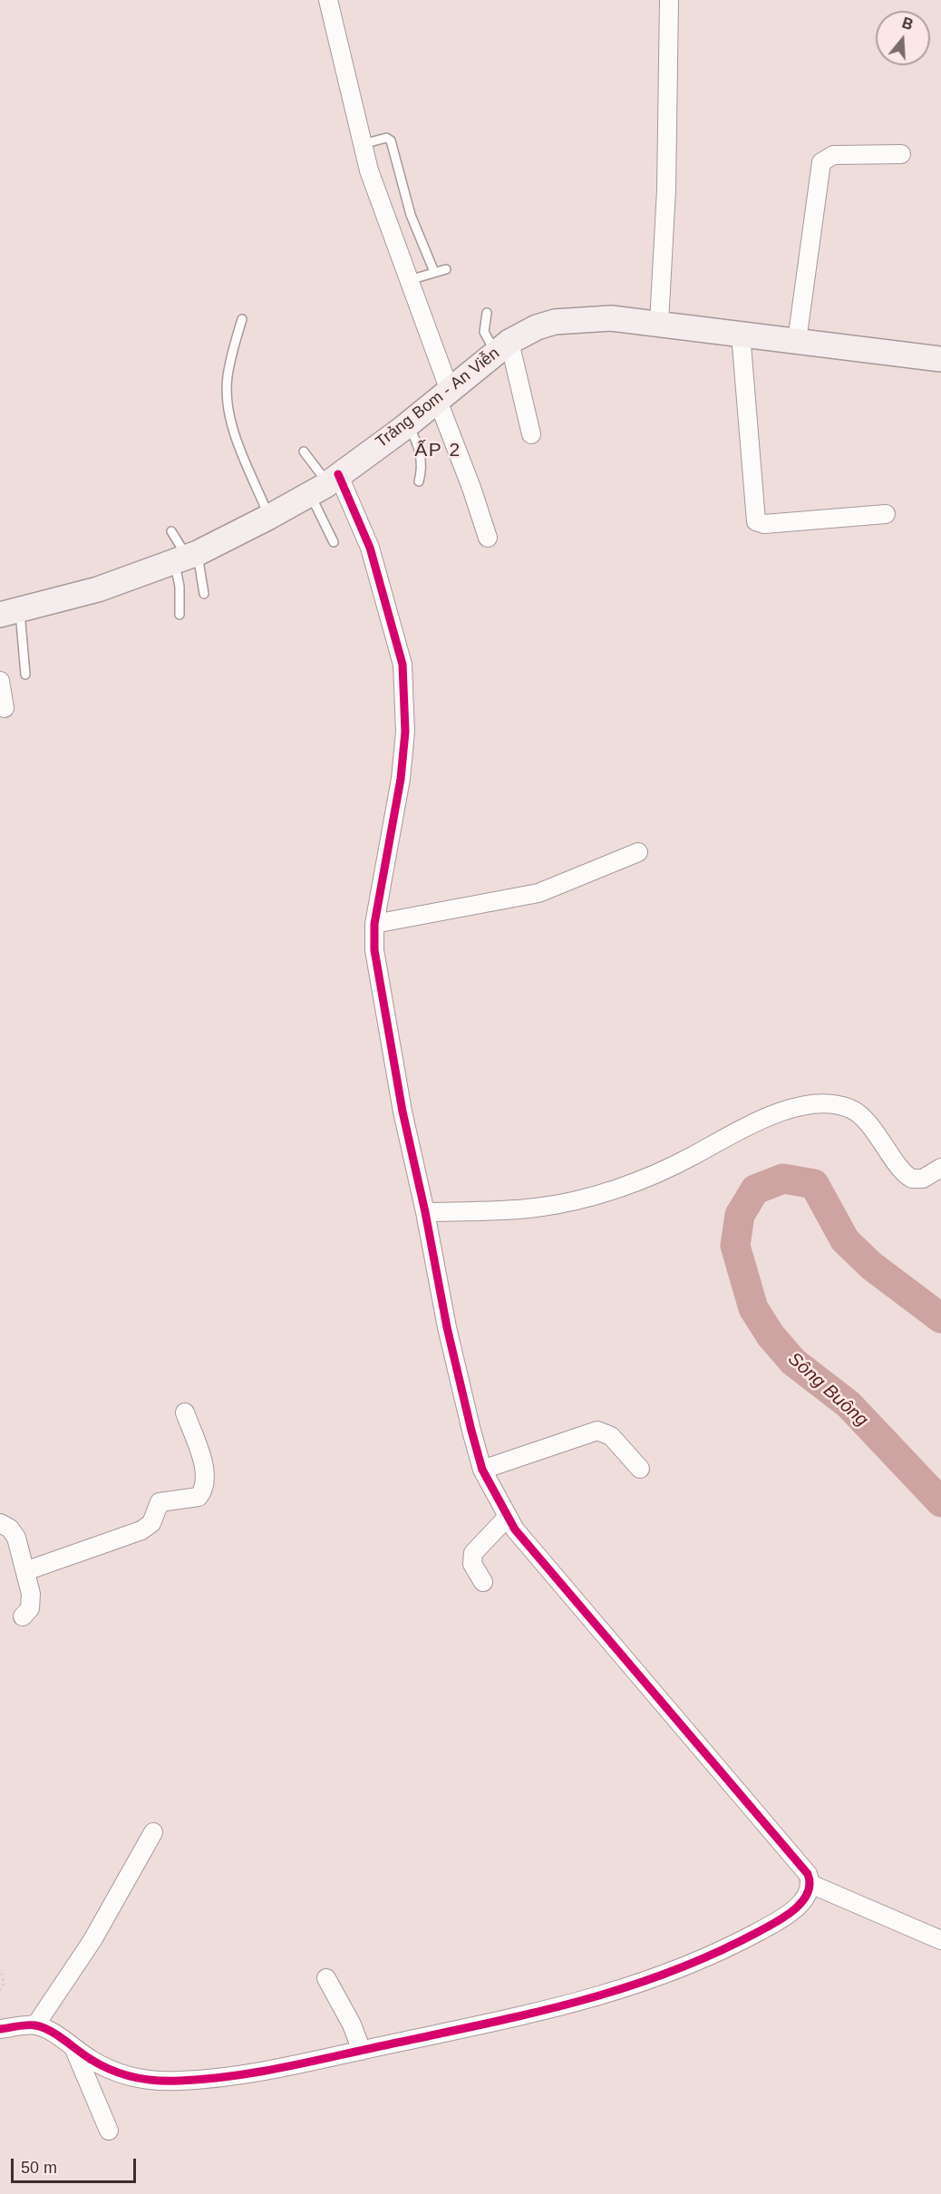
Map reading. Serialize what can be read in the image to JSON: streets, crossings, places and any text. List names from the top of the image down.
{
  "streets": {
    "main road": ["Trảng Bom - An Viễn"]
  },
  "districts": ["ẤP 2"],
  "water": ["Sông Buông"],
  "scale_bar": "50 m",
  "north": "top"
}
